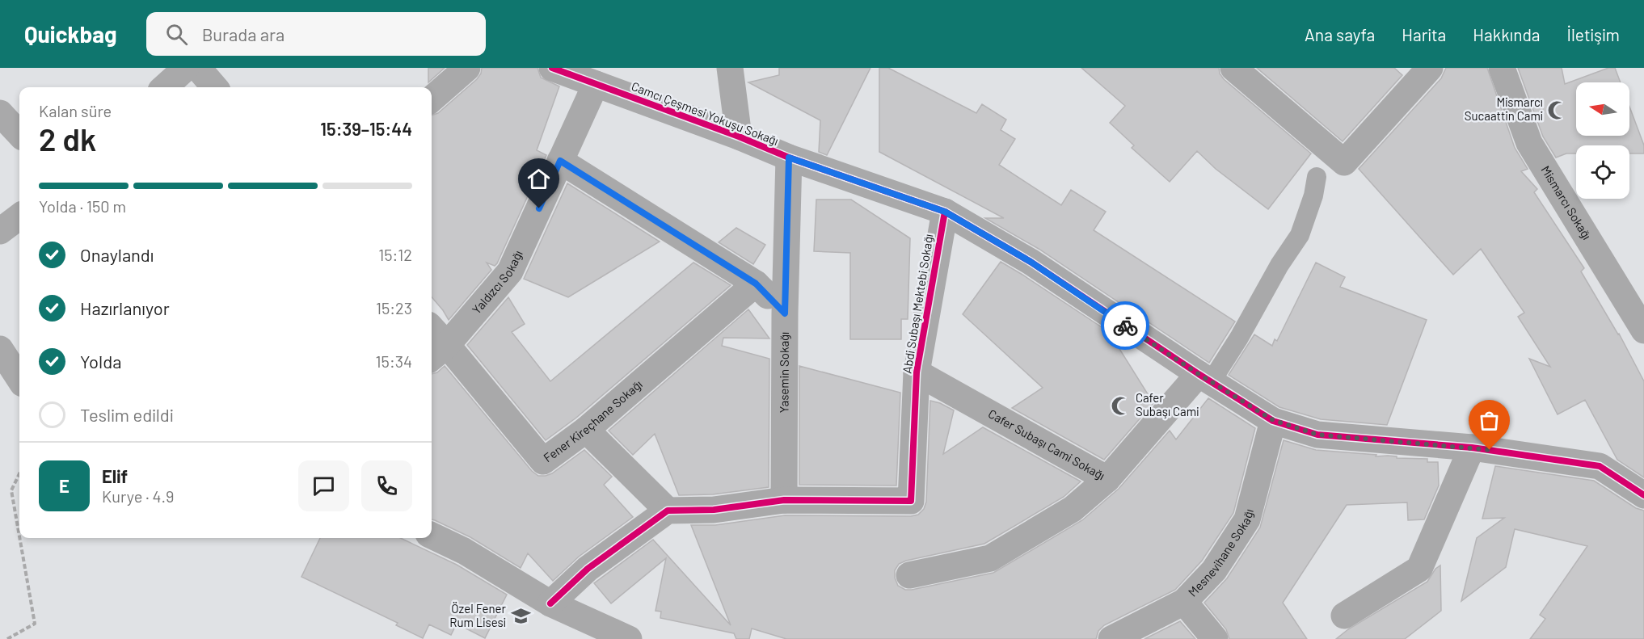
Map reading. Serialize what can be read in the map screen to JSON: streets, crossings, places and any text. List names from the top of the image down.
{
  "streets": {
    "street": [
      "Camcı Çeşmesi Yokuşu Sokağı",
      "Mismarcı Sokağı",
      "Yaldızcı Sokağı",
      "Abdi Subaşı Mektebi Sokağı",
      "Yasemin Sokağı",
      "Fener Kireçhane Sokağı",
      "Cafer Subaşı Cami Sokağı",
      "Mesnevihane Sokağı"
    ]
  },
  "crossings": [
    ["Camcı Çeşmesi Yokuşu Sokağı", "Yaldızcı Sokağı"],
    ["Camcı Çeşmesi Yokuşu Sokağı", "Abdi Subaşı Mektebi Sokağı"],
    ["Camcı Çeşmesi Yokuşu Sokağı", "Yasemin Sokağı"],
    ["Camcı Çeşmesi Yokuşu Sokağı", "Cafer Subaşı Cami Sokağı"],
    ["Camcı Çeşmesi Yokuşu Sokağı", "Mesnevihane Sokağı"],
    ["Yaldızcı Sokağı", "Fener Kireçhane Sokağı"],
    ["Abdi Subaşı Mektebi Sokağı", "Yasemin Sokağı"],
    ["Abdi Subaşı Mektebi Sokağı", "Cafer Subaşı Cami Sokağı"]
  ],
  "places": {
    "mosque": ["Mismarcı Sucaattin Cami", "Cafer Subaşı Cami"],
    "school or university": ["Özel Fener Rum Lisesi"]
  },
  "north": "left",
  "page": {
    "header": "Quickbag",
    "search": "Burada ara",
    "nav": [
      "Ana sayfa",
      "Harita",
      "Hakkında",
      "İletişim"
    ],
    "heading": ["2 dk", "Kalan süre", "15:39–15:44"],
    "panel": ["Elif", "Kurye · 4.9"],
    "bar": "Yolda · 150 m",
    "list": [
      ["Onaylandı", "15:12"],
      ["Hazırlanıyor", "15:23"],
      ["Yolda", "15:34"],
      "Teslim edildi"
    ],
    "round": "E"
  }
}
